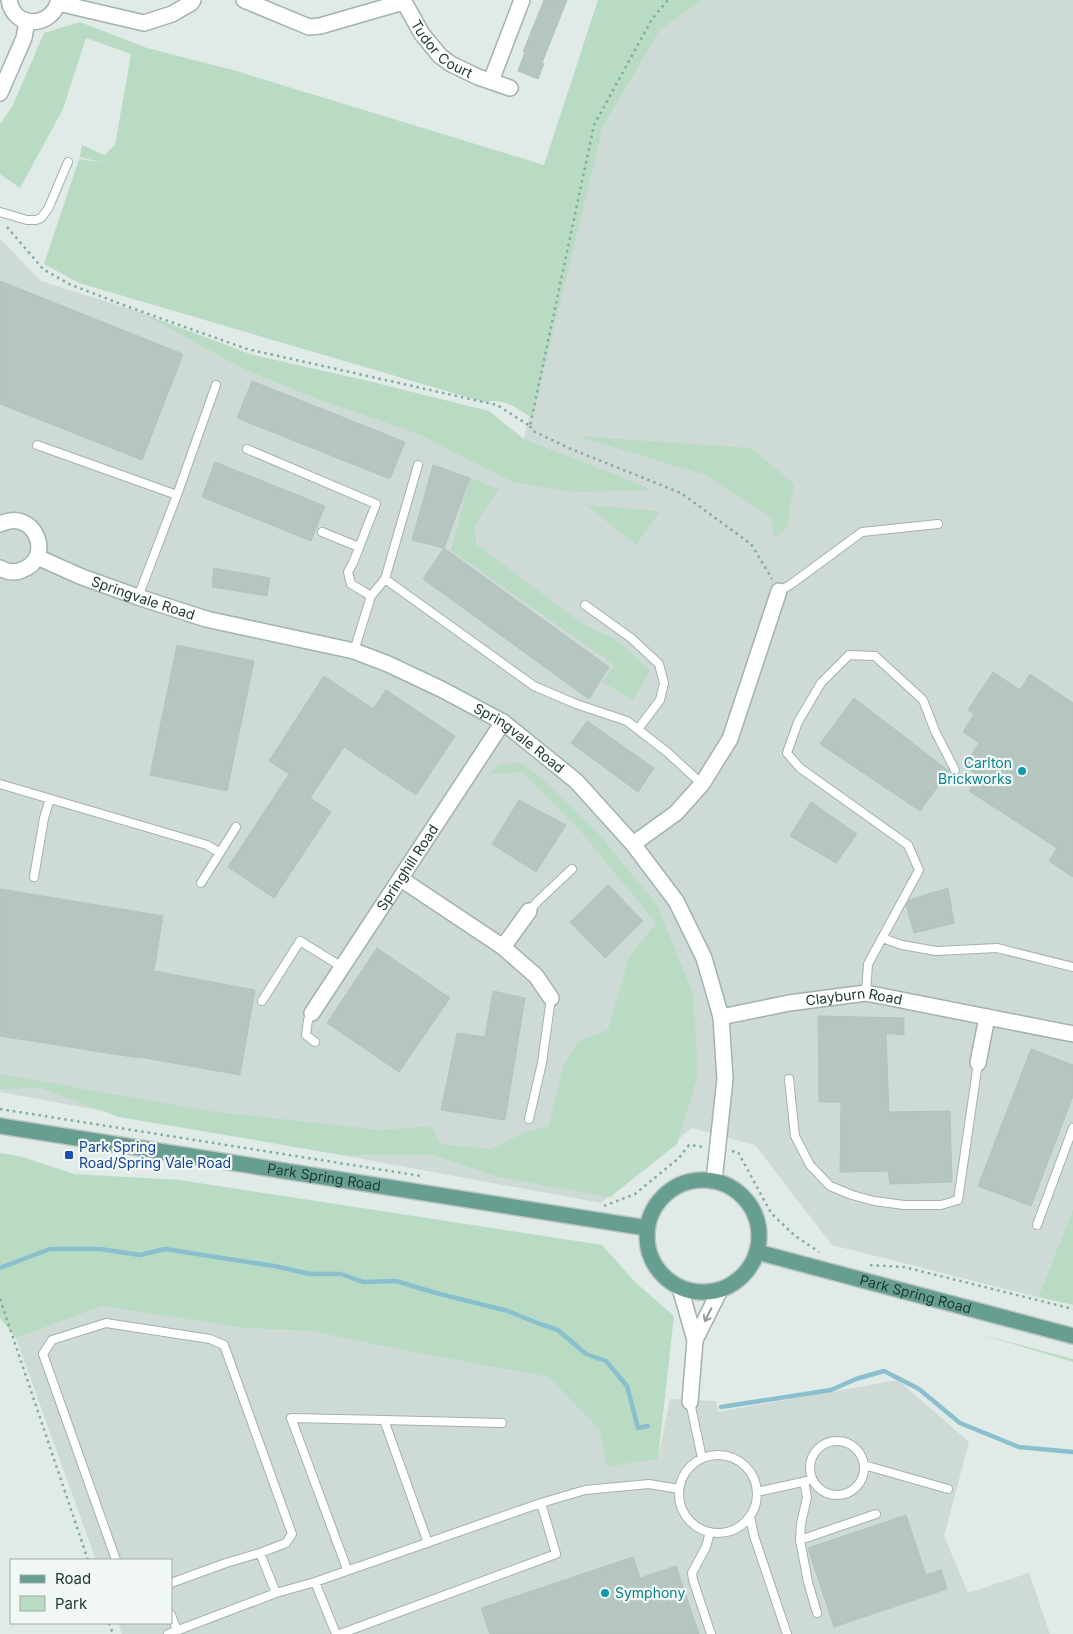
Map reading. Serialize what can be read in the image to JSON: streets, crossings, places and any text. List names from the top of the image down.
{
  "streets": {
    "main road": ["Park Spring Road"],
    "street": [
      "Tudor Court",
      "Springvale Road",
      "Springhill Road",
      "Clayburn Road"
    ]
  },
  "crossings": [
    ["Springvale Road", "Springhill Road"],
    ["Springvale Road", "Clayburn Road"],
    ["Springvale Road", "Park Spring Road"]
  ],
  "places": {
    "other": ["Carlton Brickworks", "Symphony"],
    "transit": ["Park Spring Road/Spring Vale Road"]
  },
  "legend": ["Road", "Park"]
}
